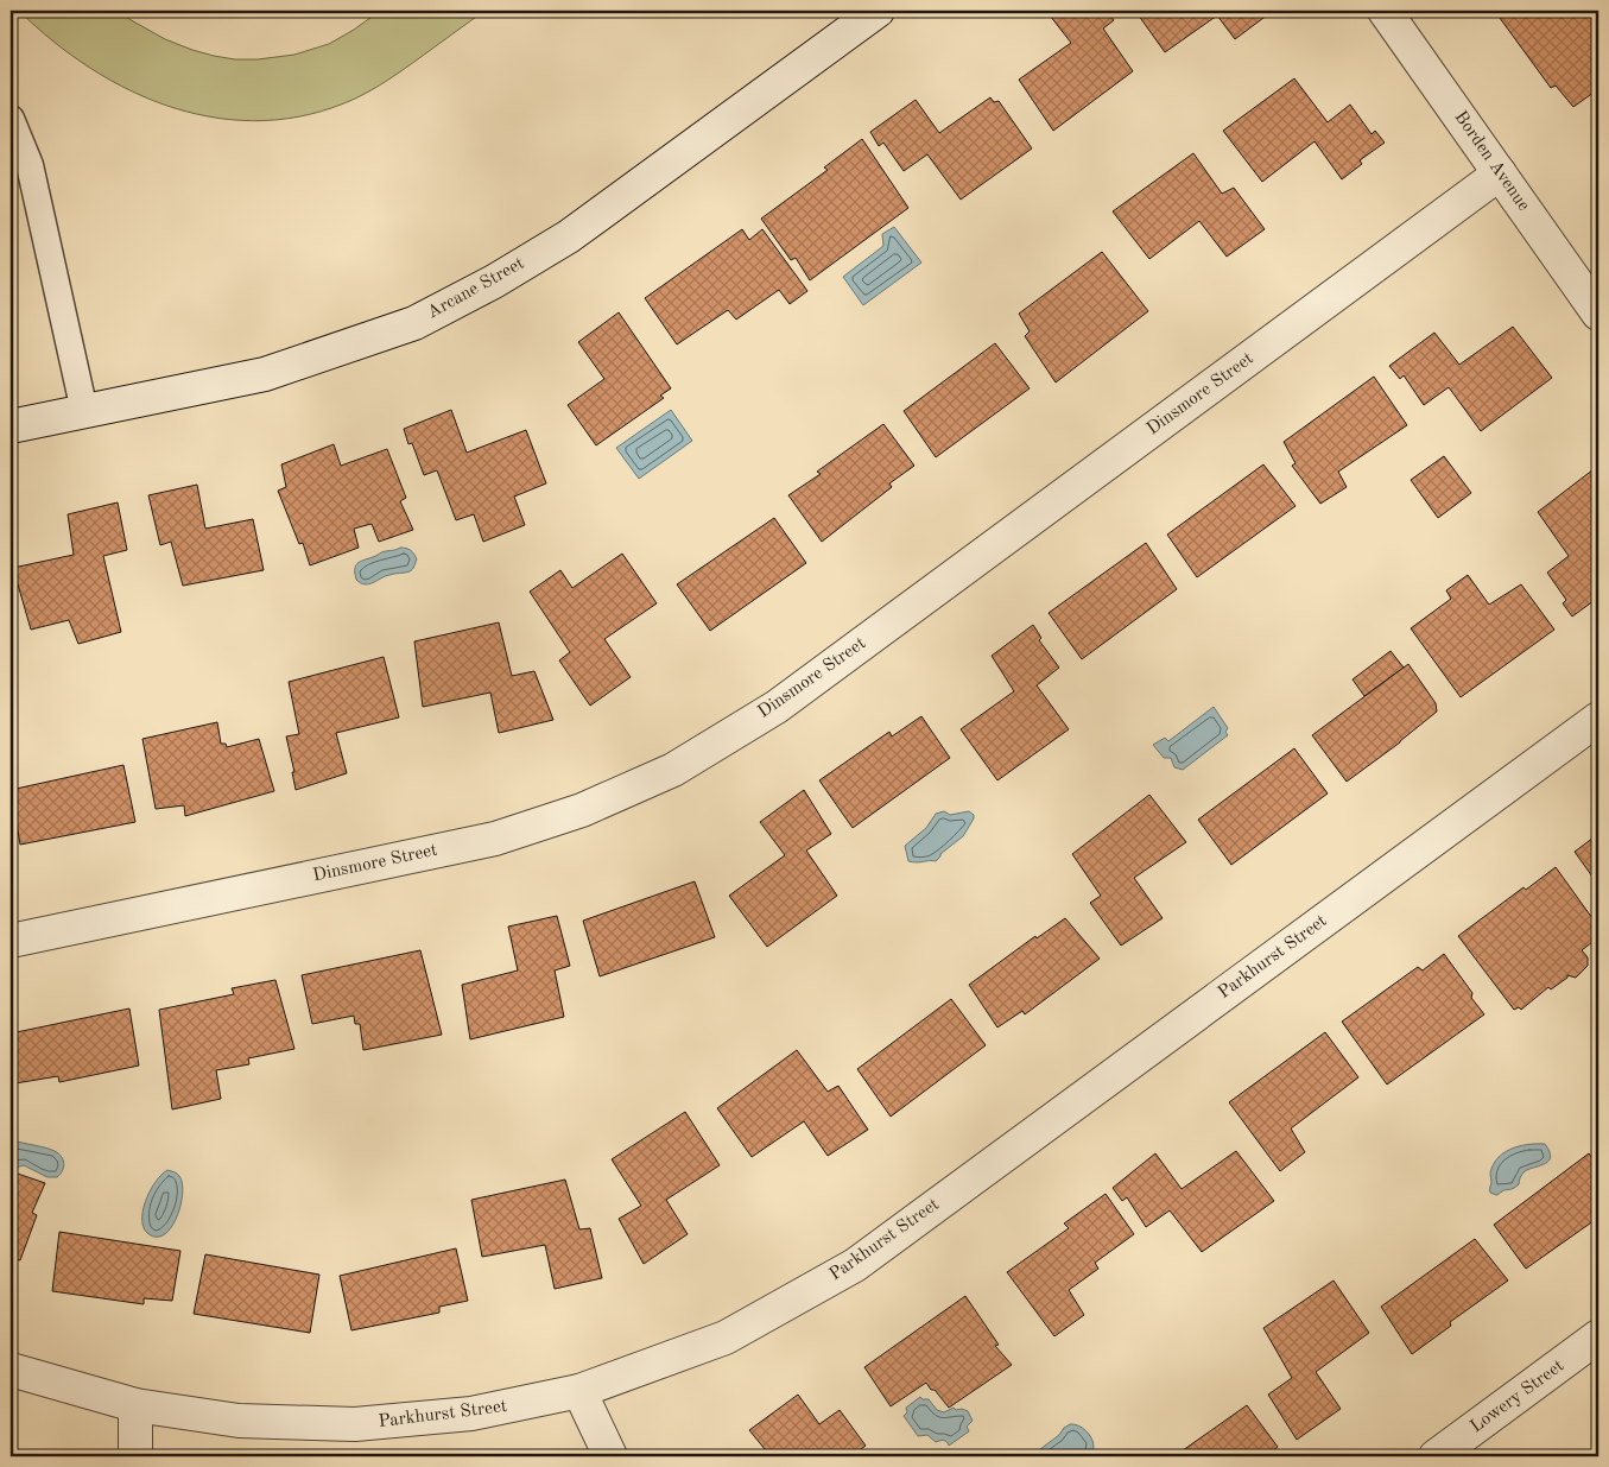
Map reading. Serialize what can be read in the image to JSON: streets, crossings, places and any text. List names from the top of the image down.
{
  "streets": {
    "street": [
      "Borden Avenue",
      "Arcane Street",
      "Dinsmore Street",
      "Parkhurst Street",
      "Lowery Street"
    ]
  },
  "crossings": [
    ["Borden Avenue", "Dinsmore Street"]
  ]
}
